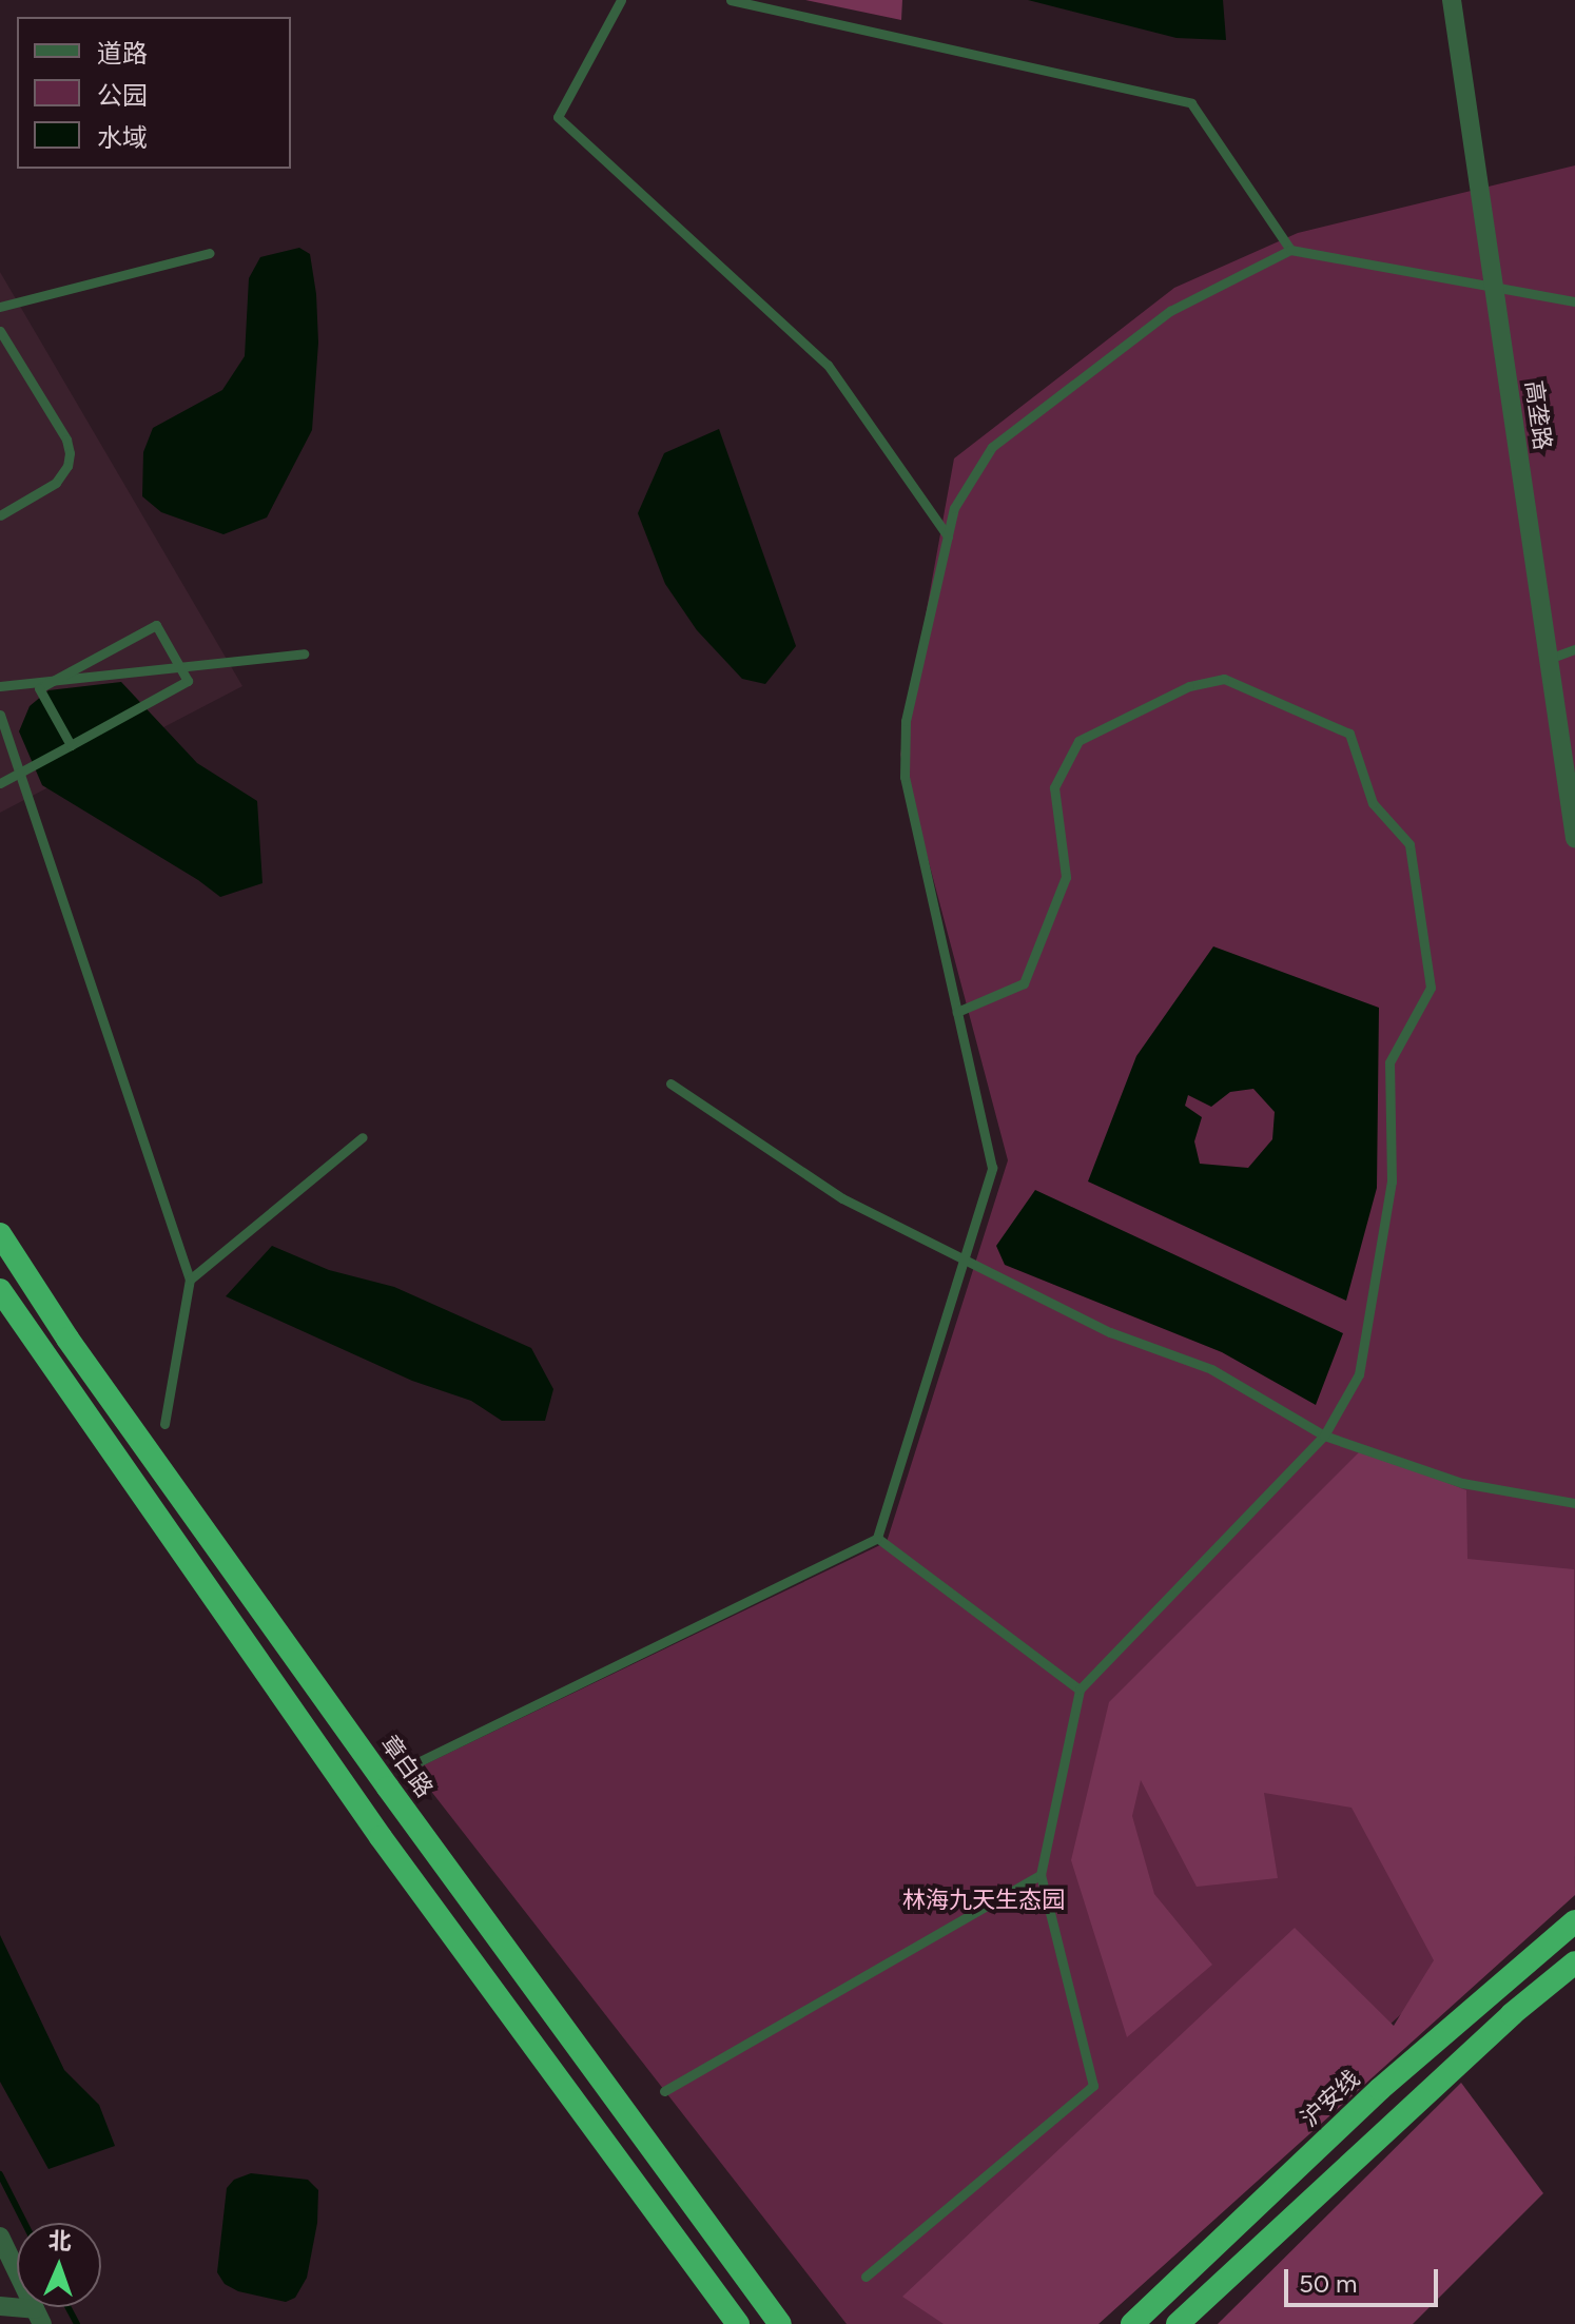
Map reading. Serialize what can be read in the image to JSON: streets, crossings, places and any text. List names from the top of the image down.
{
  "streets": {
    "highway": ["章白路", "沪安线"],
    "street": ["高垄路"]
  },
  "parks": ["林海九天生态园"],
  "legend": ["道路", "公园", "水域"],
  "scale_bar": "50 m",
  "north": "top"
}
